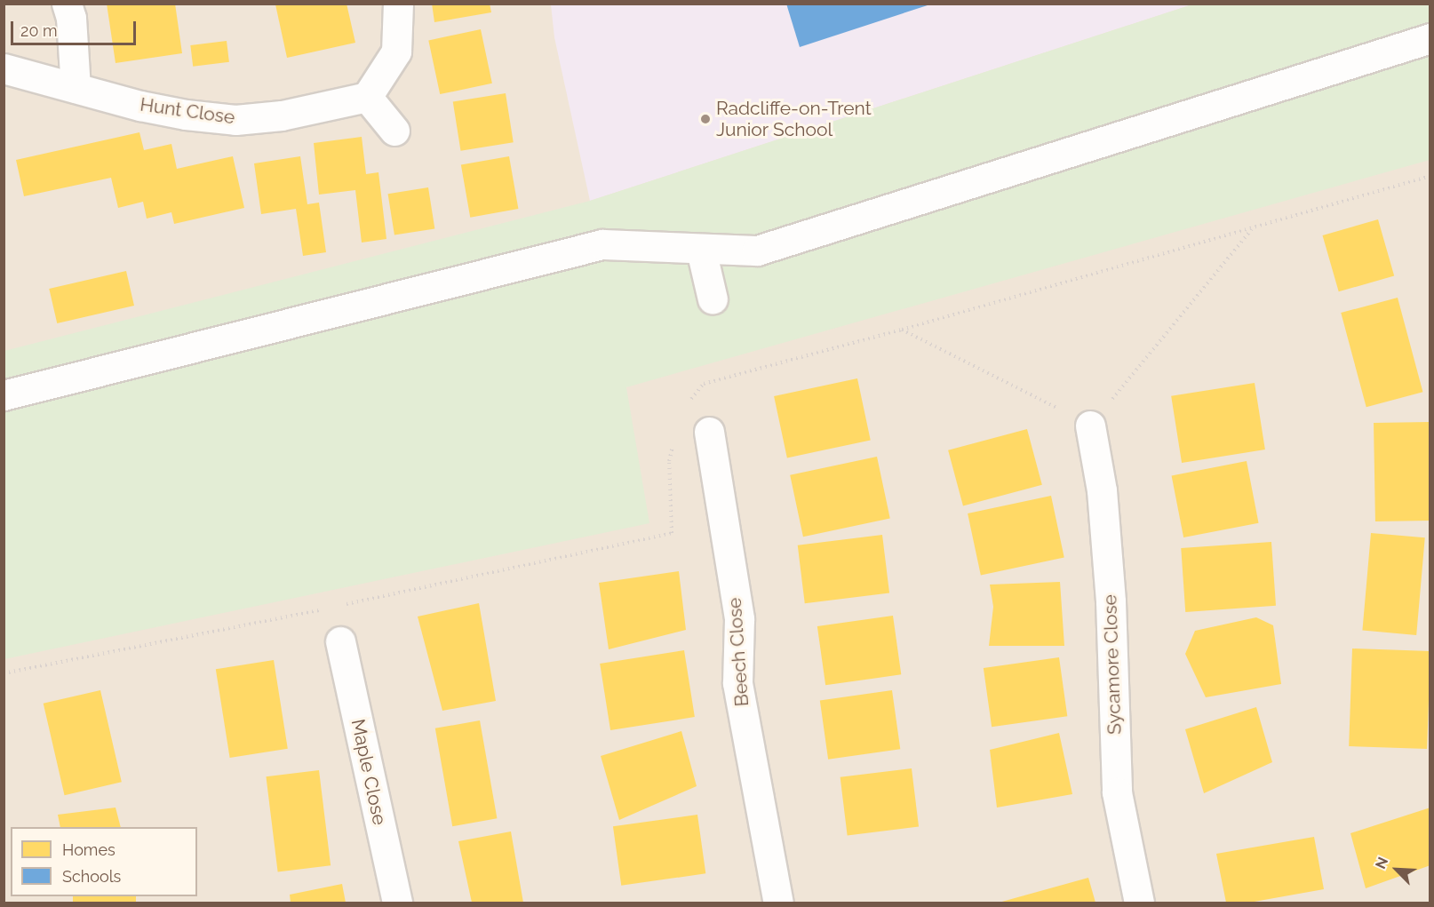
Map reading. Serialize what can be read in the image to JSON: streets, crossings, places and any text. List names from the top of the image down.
{
  "streets": {
    "street": [
      "Hunt Close",
      "Beech Close",
      "Sycamore Close",
      "Maple Close"
    ]
  },
  "places": ["Radcliffe-on-Trent Junior School"],
  "legend": ["Homes", "Schools"],
  "scale_bar": "20 m",
  "north": "top left"
}
